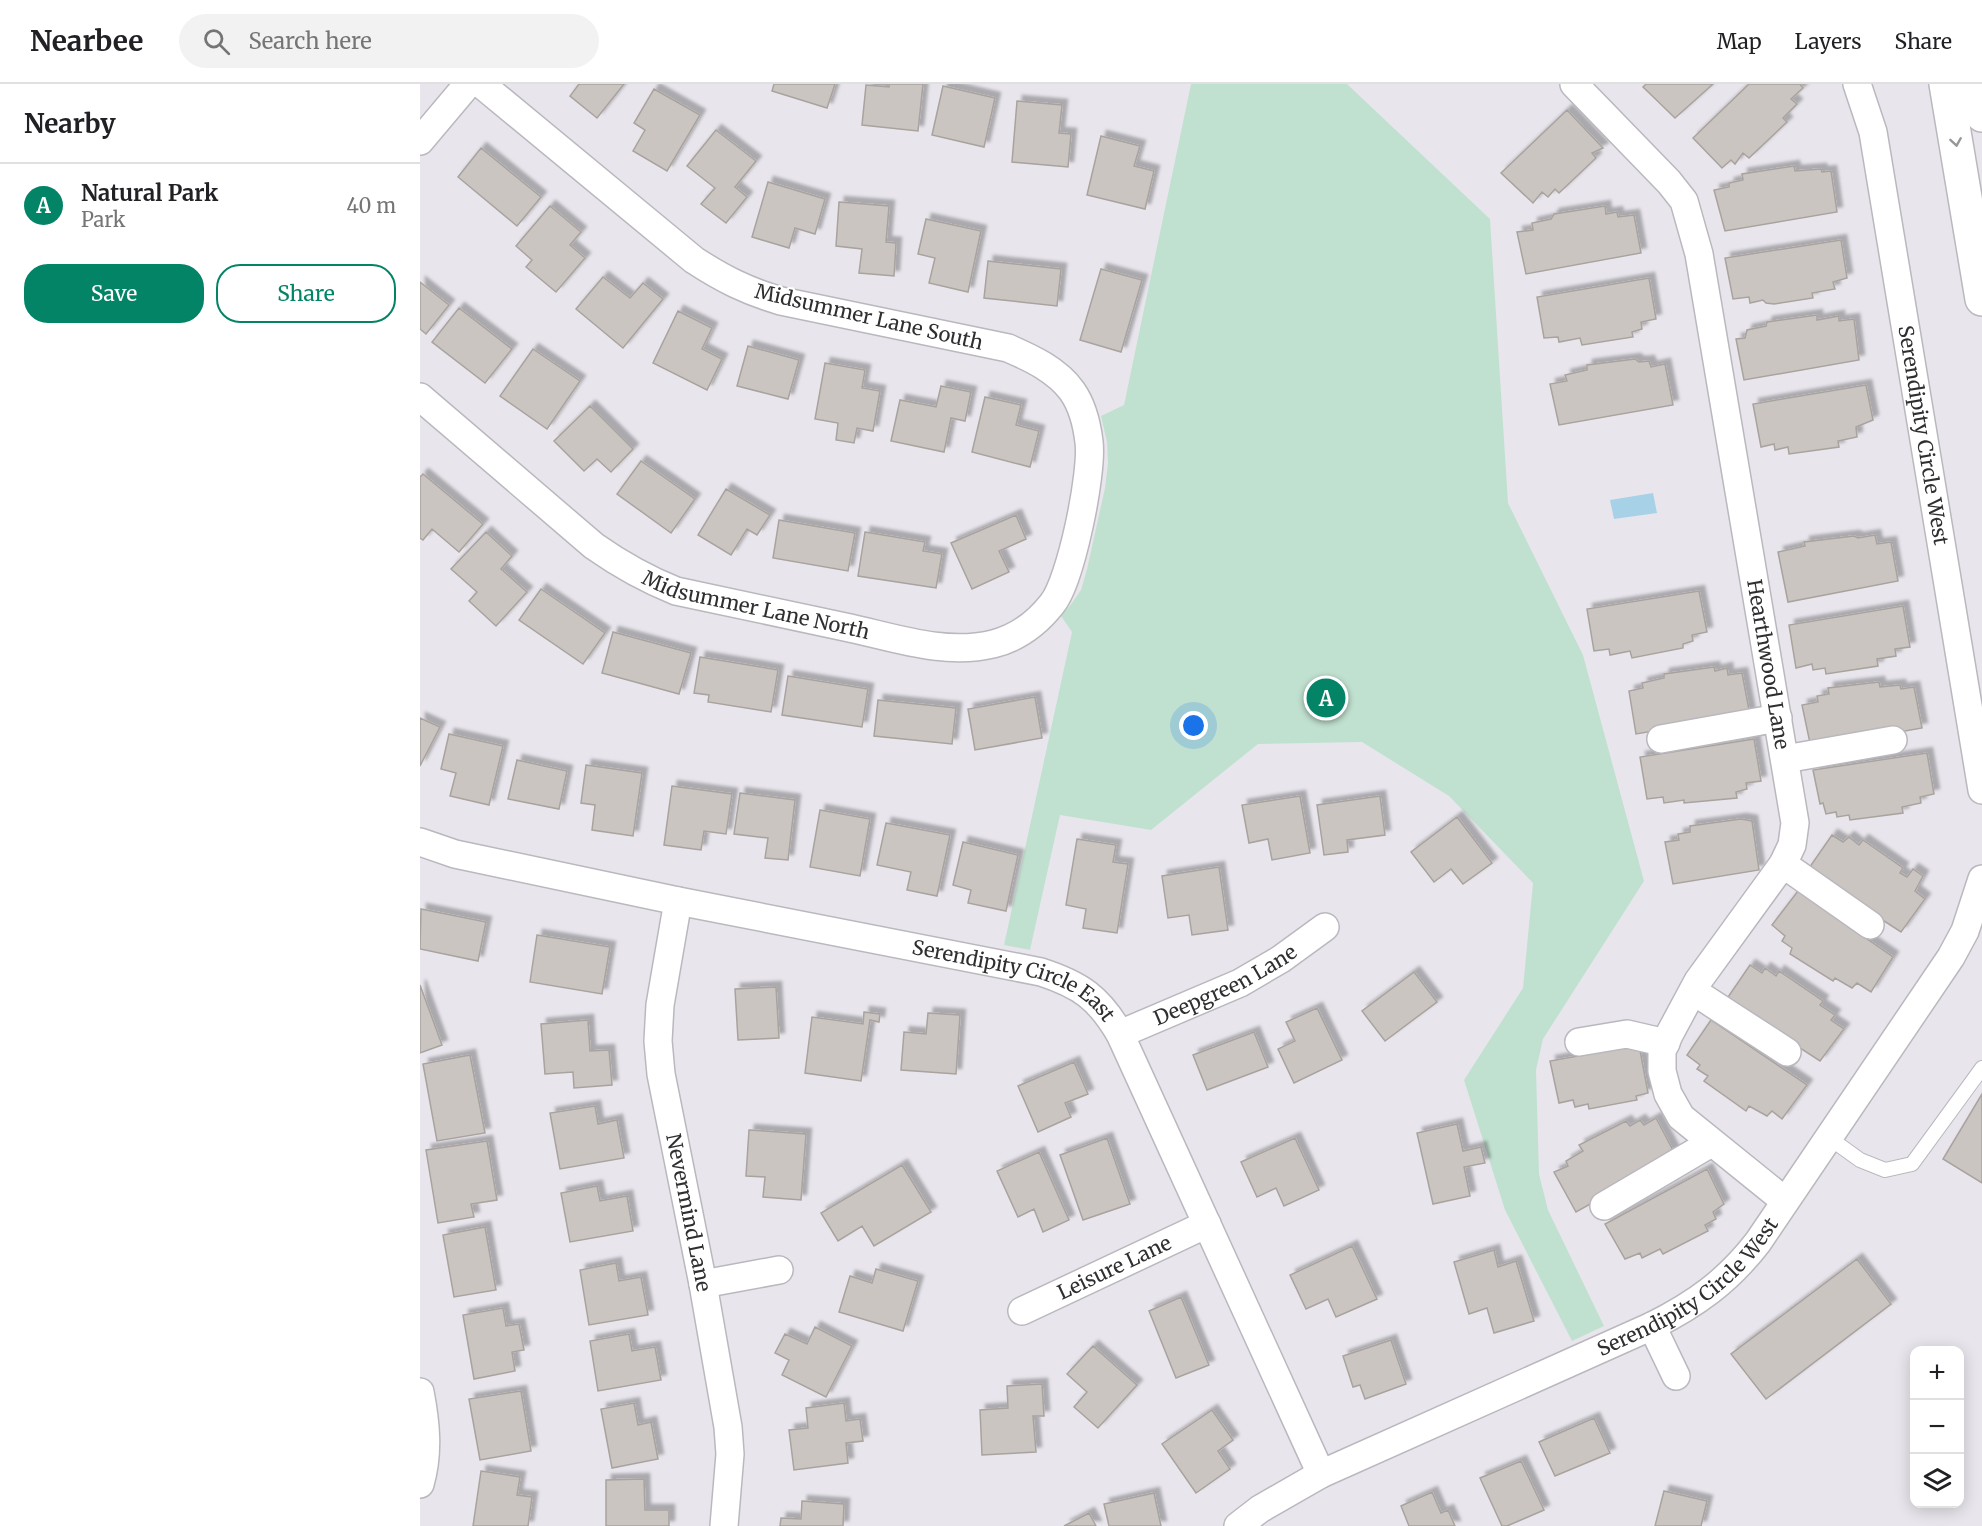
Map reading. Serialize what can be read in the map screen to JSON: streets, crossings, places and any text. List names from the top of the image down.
{
  "streets": {
    "street": [
      "Midsummer Lane South",
      "Serendipity Circle West",
      "Midsummer Lane North",
      "Hearthwood Lane",
      "Deepgreen Lane",
      "Serendipity Circle East",
      "Nevermind Lane",
      "Leisure Lane"
    ]
  },
  "crossings": [
    ["Midsummer Lane South", "Midsummer Lane North"],
    ["Serendipity Circle West", "Hearthwood Lane"],
    ["Serendipity Circle West", "Serendipity Circle East"],
    ["Deepgreen Lane", "Serendipity Circle East"],
    ["Serendipity Circle East", "Nevermind Lane"],
    ["Serendipity Circle East", "Leisure Lane"]
  ],
  "page": {
    "header": "Nearbee",
    "search": "Search here",
    "nav": ["Map", "Layers", "Share"],
    "heading": "Nearby",
    "list": [
      {
        "mark": "A",
        "name": "Natural Park",
        "note": "Park",
        "value": "40 m"
      }
    ],
    "buttons": ["Save", "Share"],
    "pins": "A",
    "map_buttons": ["+", "−"]
  }
}
